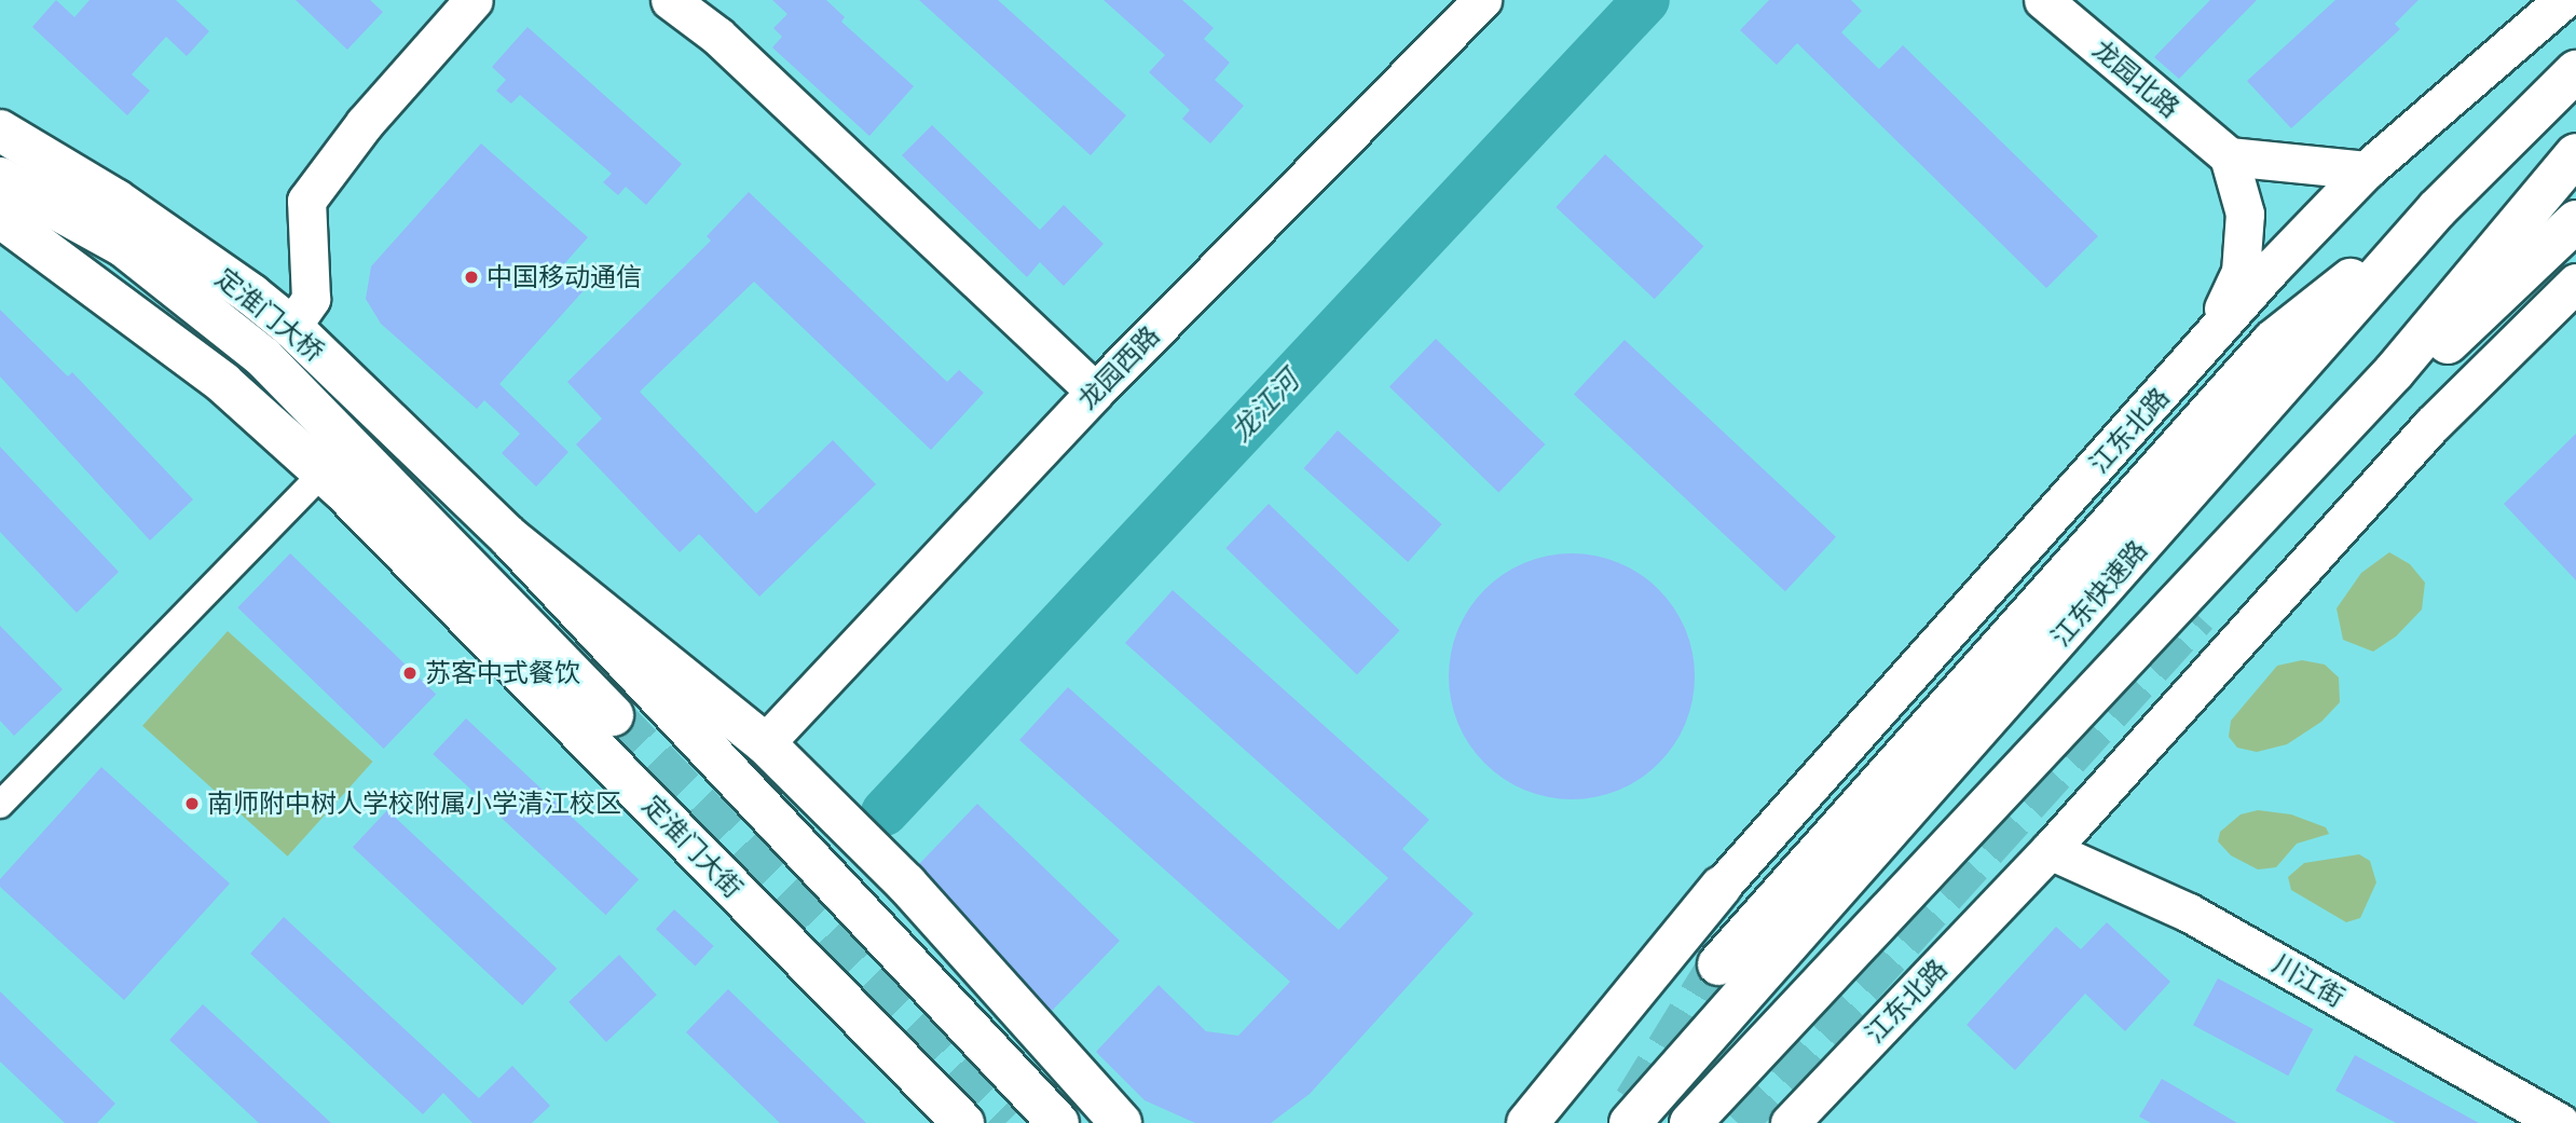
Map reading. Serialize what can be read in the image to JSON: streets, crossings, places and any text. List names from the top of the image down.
{
  "streets": {
    "main road": [
      "龙园北路",
      "定淮门大桥",
      "龙园西路",
      "江东北路",
      "江东快速路",
      "定淮门大街",
      "川江街"
    ]
  },
  "crossings": [
    ["江东北路", "川江街"]
  ],
  "water": ["龙江河"],
  "places": ["中国移动通信", "苏客中式餐饮", "南师附中树人学校附属小学清江校区"]
}
